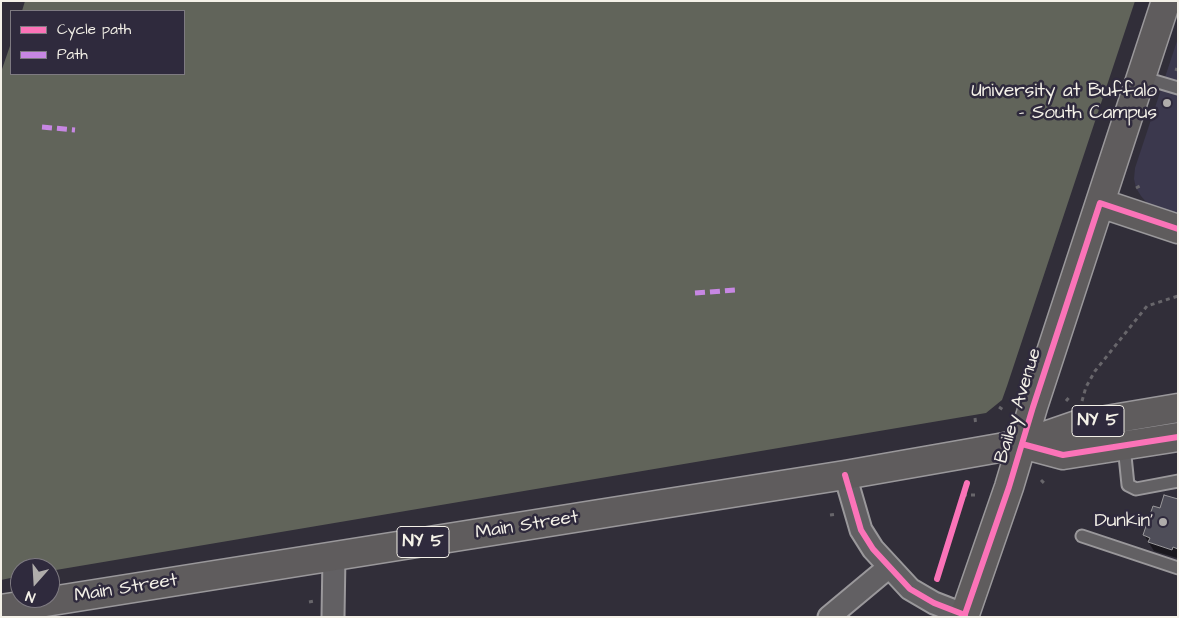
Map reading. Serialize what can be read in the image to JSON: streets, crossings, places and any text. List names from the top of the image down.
{
  "streets": {
    "main road": ["Bailey Avenue", "NY 5", "Main Street"]
  },
  "crossings": [
    ["Bailey Avenue", "Main Street"]
  ],
  "places": ["University at Buffalo - South Campus", "Dunkin'"],
  "legend": ["Cycle path", "Path"],
  "north": "bottom"
}
